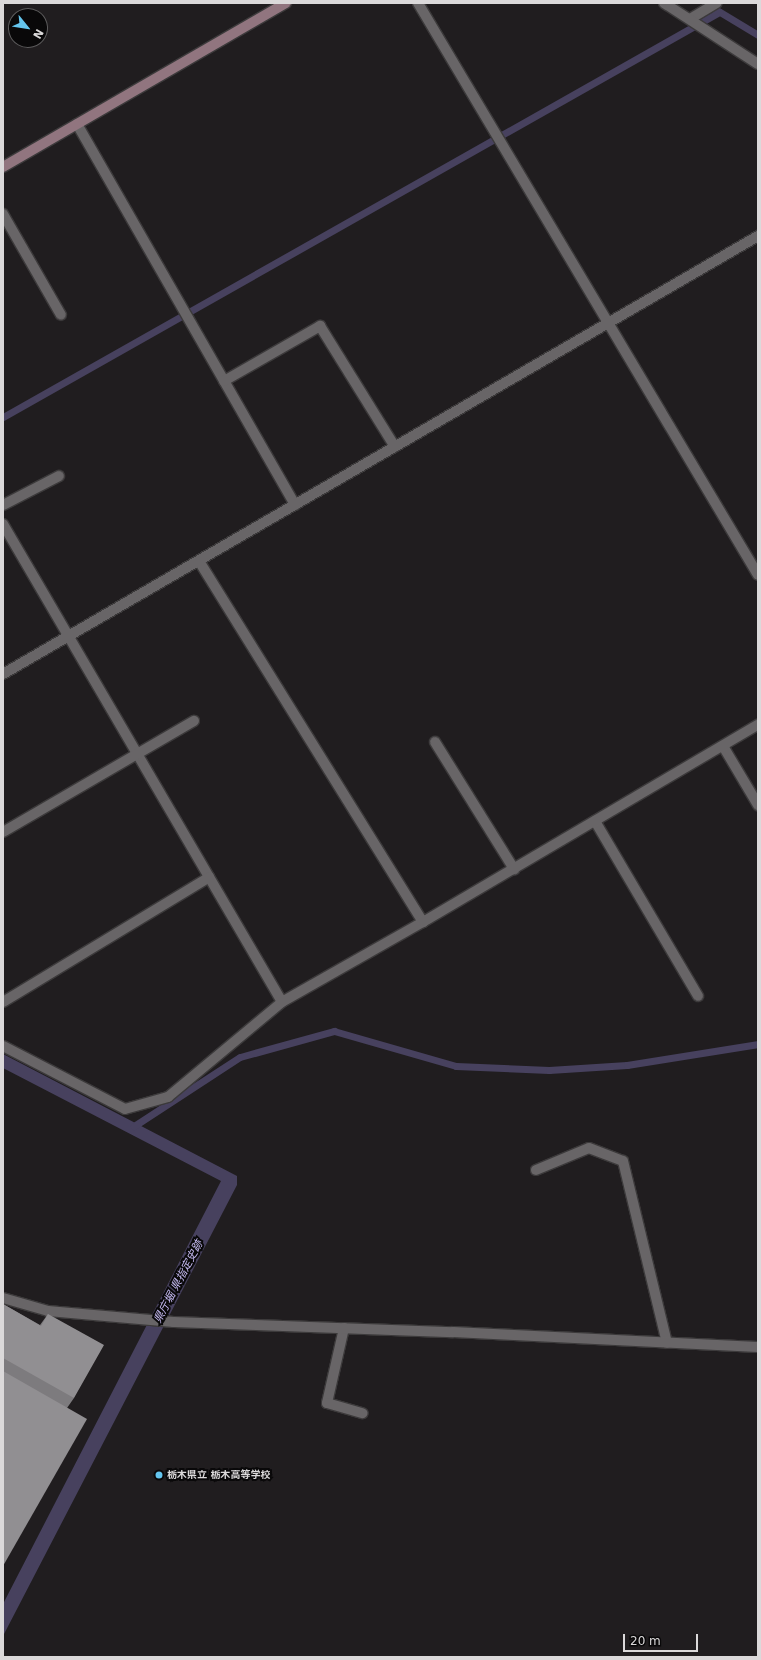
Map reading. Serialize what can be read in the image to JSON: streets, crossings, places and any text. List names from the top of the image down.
{
  "water": ["県庁堀 県指定史跡"],
  "places": ["栃木県立 栃木高等学校"],
  "scale_bar": "20 m",
  "north": "bottom right"
}
